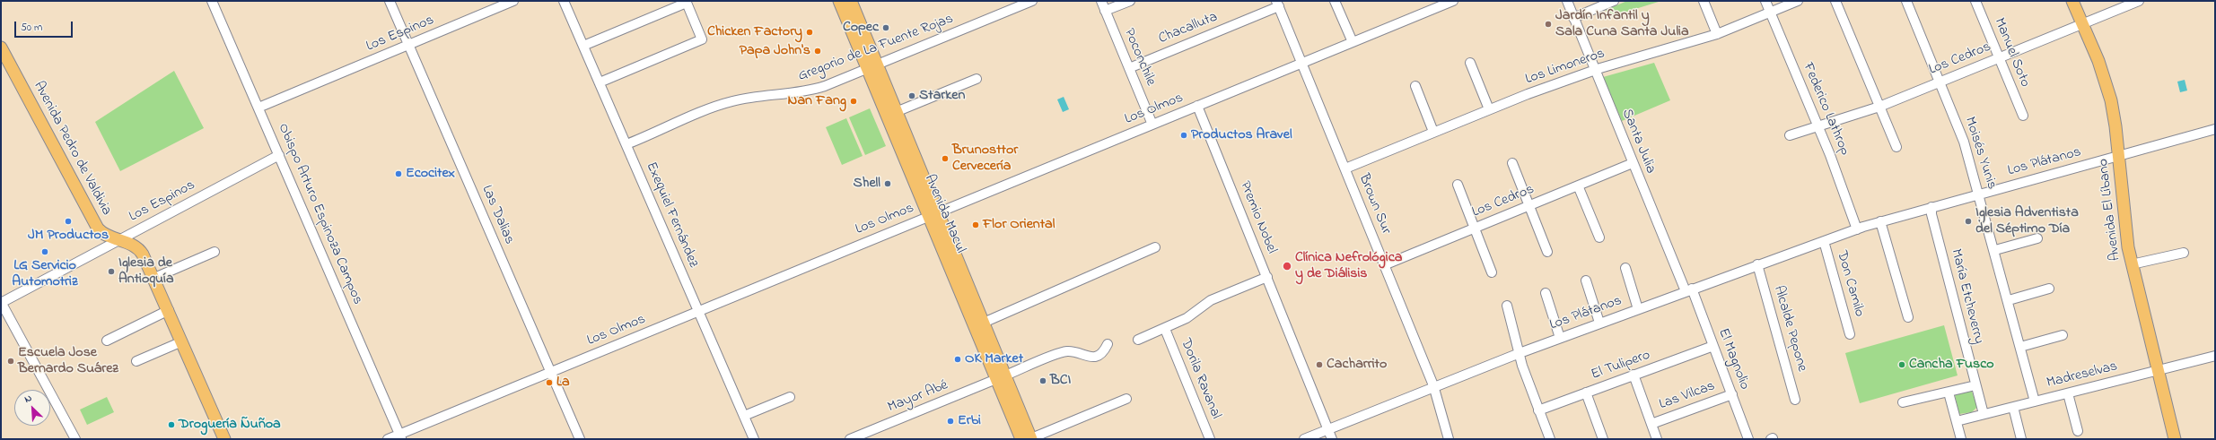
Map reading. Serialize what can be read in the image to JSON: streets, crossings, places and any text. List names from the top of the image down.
{
  "streets": {
    "main road": ["Avenida Pedro de Valdivia", "Avenida El Líbano", "Avenida Macul"],
    "street": [
      "Chacalluta",
      "Los Espinos",
      "Gregorio de La Fuente Rojas",
      "Manuel Soto",
      "Poconchile",
      "Los Cedros",
      "Los Limoneros",
      "Los Olmos",
      "Federico Lathrop",
      "Santa Julia",
      "Moisés Yunis",
      "Los Plátanos",
      "Brown Sur",
      "Obispo Arturo Espinoza Campos",
      "Las Dalias",
      "Exequiel Fernández",
      "Premio Nobel",
      "Don Camilo",
      "María Etcheverry",
      "Alcalde Pepone",
      "El Magnolio",
      "El Tulipero",
      "Madreselvas",
      "Dorila Ravanal",
      "Las Vilcas",
      "Mayor Abé"
    ]
  },
  "crossings": [
    ["Chacalluta", "Poconchile"],
    ["Chacalluta", "Brown Sur"],
    ["Los Espinos", "Avenida Pedro de Valdivia"],
    ["Los Espinos", "Obispo Arturo Espinoza Campos"],
    ["Los Espinos", "Las Dalias"],
    ["Gregorio de La Fuente Rojas", "Avenida Macul"],
    ["Gregorio de La Fuente Rojas", "Exequiel Fernández"],
    ["Manuel Soto", "Los Cedros"],
    ["Poconchile", "Los Olmos"],
    ["Los Cedros", "Federico Lathrop"],
    ["Los Cedros", "Santa Julia"],
    ["Los Cedros", "Moisés Yunis"],
    ["Los Cedros", "Brown Sur"],
    ["Los Cedros", "Avenida El Líbano"],
    ["Los Limoneros", "Federico Lathrop"],
    ["Los Limoneros", "Santa Julia"],
    ["Los Limoneros", "Brown Sur"],
    ["Los Olmos", "Brown Sur"],
    ["Los Olmos", "Obispo Arturo Espinoza Campos"],
    ["Los Olmos", "Avenida Macul"],
    ["Los Olmos", "Las Dalias"],
    ["Los Olmos", "Exequiel Fernández"],
    ["Los Olmos", "Premio Nobel"],
    ["Federico Lathrop", "Los Plátanos"],
    ["Santa Julia", "Los Plátanos"],
    ["Santa Julia", "El Magnolio"],
    ["Moisés Yunis", "Los Plátanos"],
    ["Moisés Yunis", "Madreselvas"],
    ["Los Plátanos", "Brown Sur"],
    ["Los Plátanos", "Avenida El Líbano"],
    ["Los Plátanos", "Premio Nobel"],
    ["Los Plátanos", "Don Camilo"],
    ["Los Plátanos", "María Etcheverry"],
    ["Los Plátanos", "Alcalde Pepone"],
    ["Los Plátanos", "El Magnolio"],
    ["Avenida El Líbano", "Madreselvas"],
    ["Avenida Macul", "Mayor Abé"],
    ["María Etcheverry", "Madreselvas"],
    ["El Magnolio", "El Tulipero"],
    ["El Magnolio", "Las Vilcas"]
  ],
  "places": [
    "Jardín Infantil y Sala Cuna Santa Julia",
    "Copec",
    "Chicken Factory",
    "Papa John's",
    "Starken",
    "Nan Fang",
    "Productos Aravel",
    "Brunosttor Cervecería",
    "Ecocitex",
    "Shell",
    "JM Productos",
    "Iglesia Adventista del Séptimo Día",
    "Flor Oriental",
    "LG Servicio Automotriz",
    "Clínica Nefrológica y de Diálisis",
    "Iglesia de Antioquía",
    "OK Market",
    "Escuela Jose Bernardo Suárez",
    "Cacharrito",
    "Cancha Fusco",
    "BCI",
    "La",
    "Erbi",
    "Droguería Ñuñoa"
  ],
  "scale_bar": "50 m",
  "north": "top left"
}
